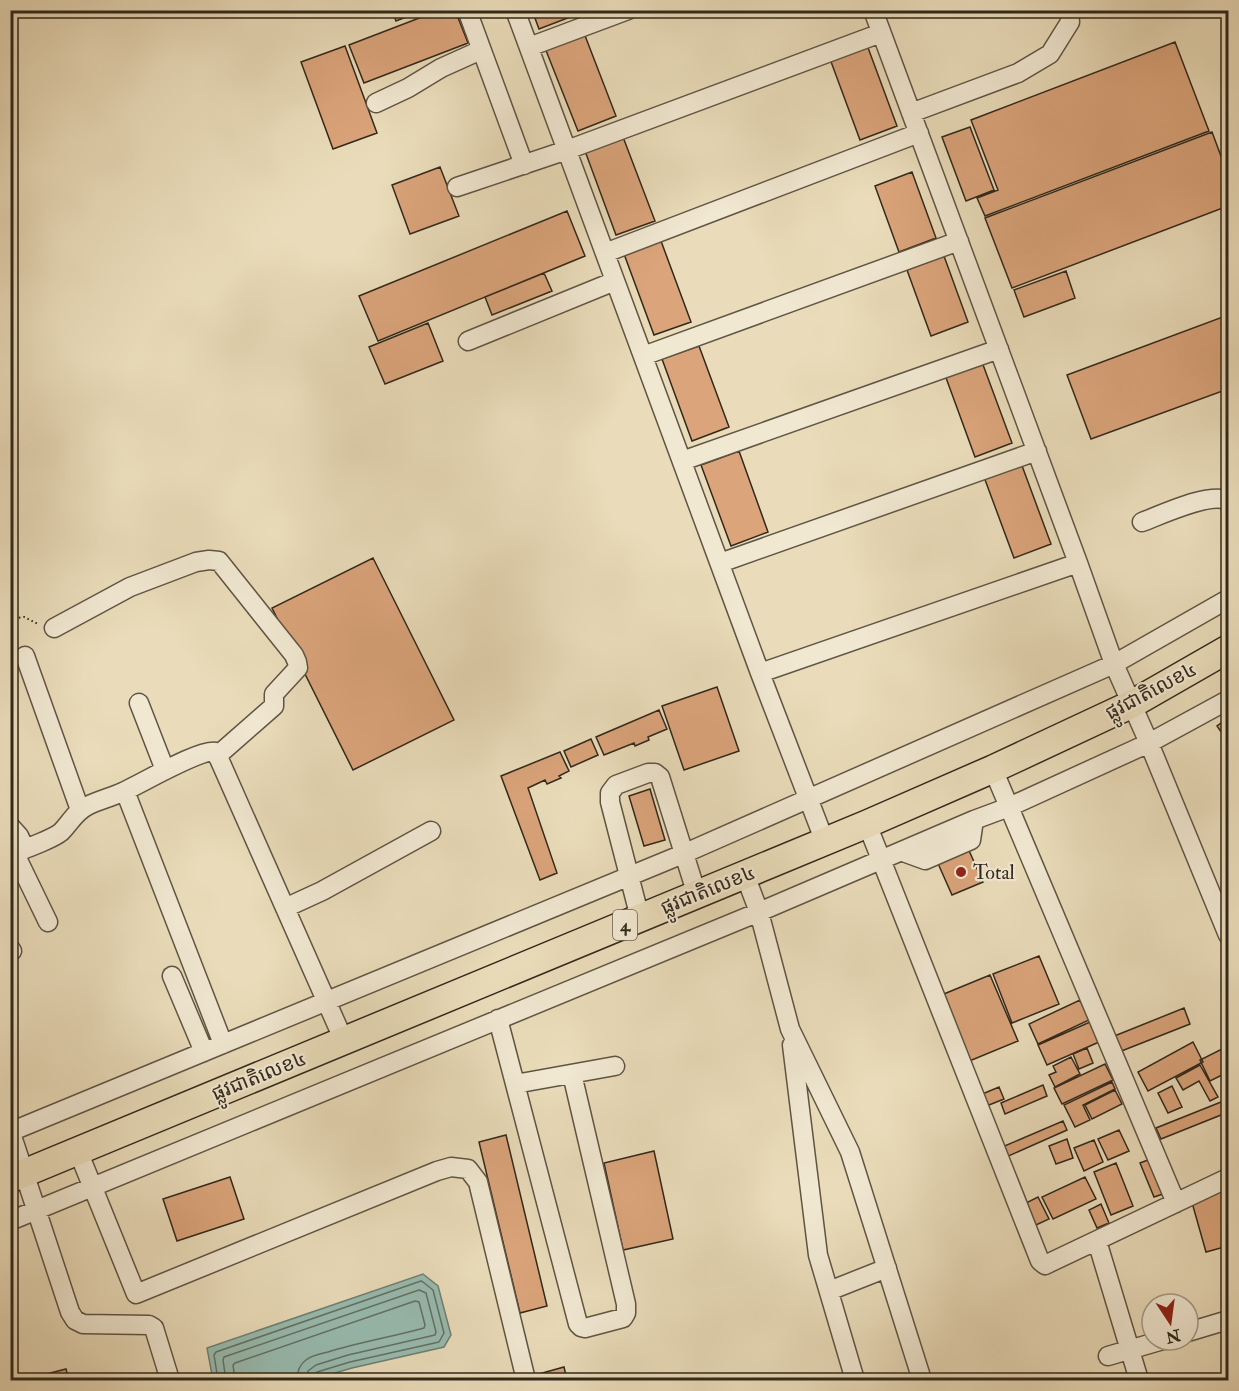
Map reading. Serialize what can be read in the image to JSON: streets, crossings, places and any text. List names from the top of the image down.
{
  "streets": {
    "highway": ["ផ្លូវជាតិលេខ៤", "4"]
  },
  "places": ["Total"],
  "north": "bottom"
}
